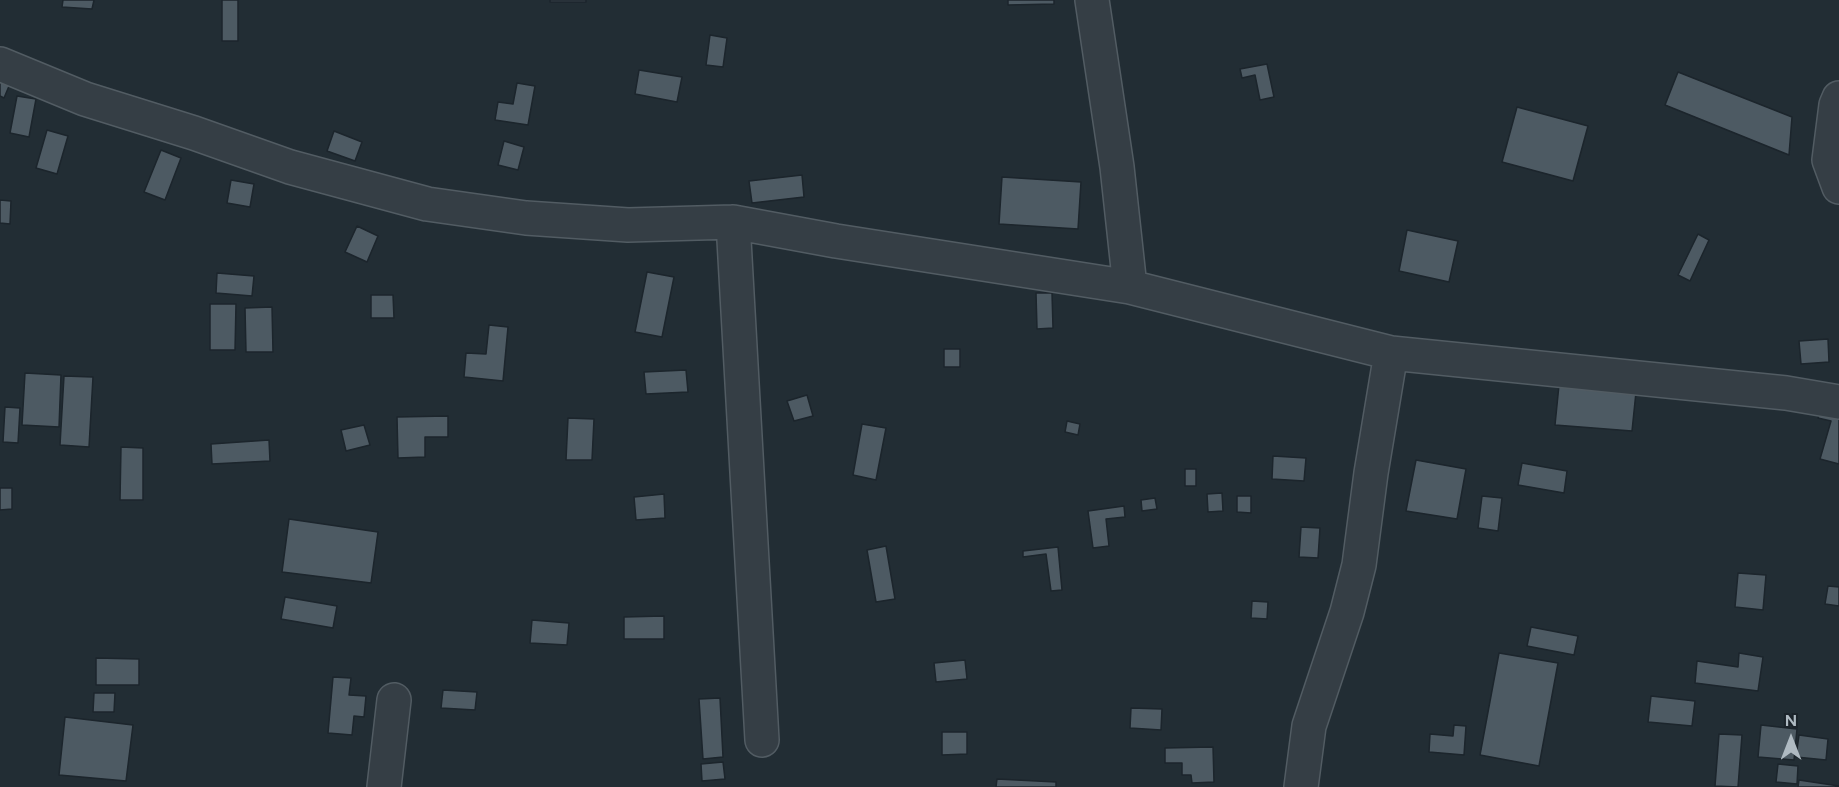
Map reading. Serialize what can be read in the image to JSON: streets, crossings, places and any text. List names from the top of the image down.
{
  "north": "top"
}
